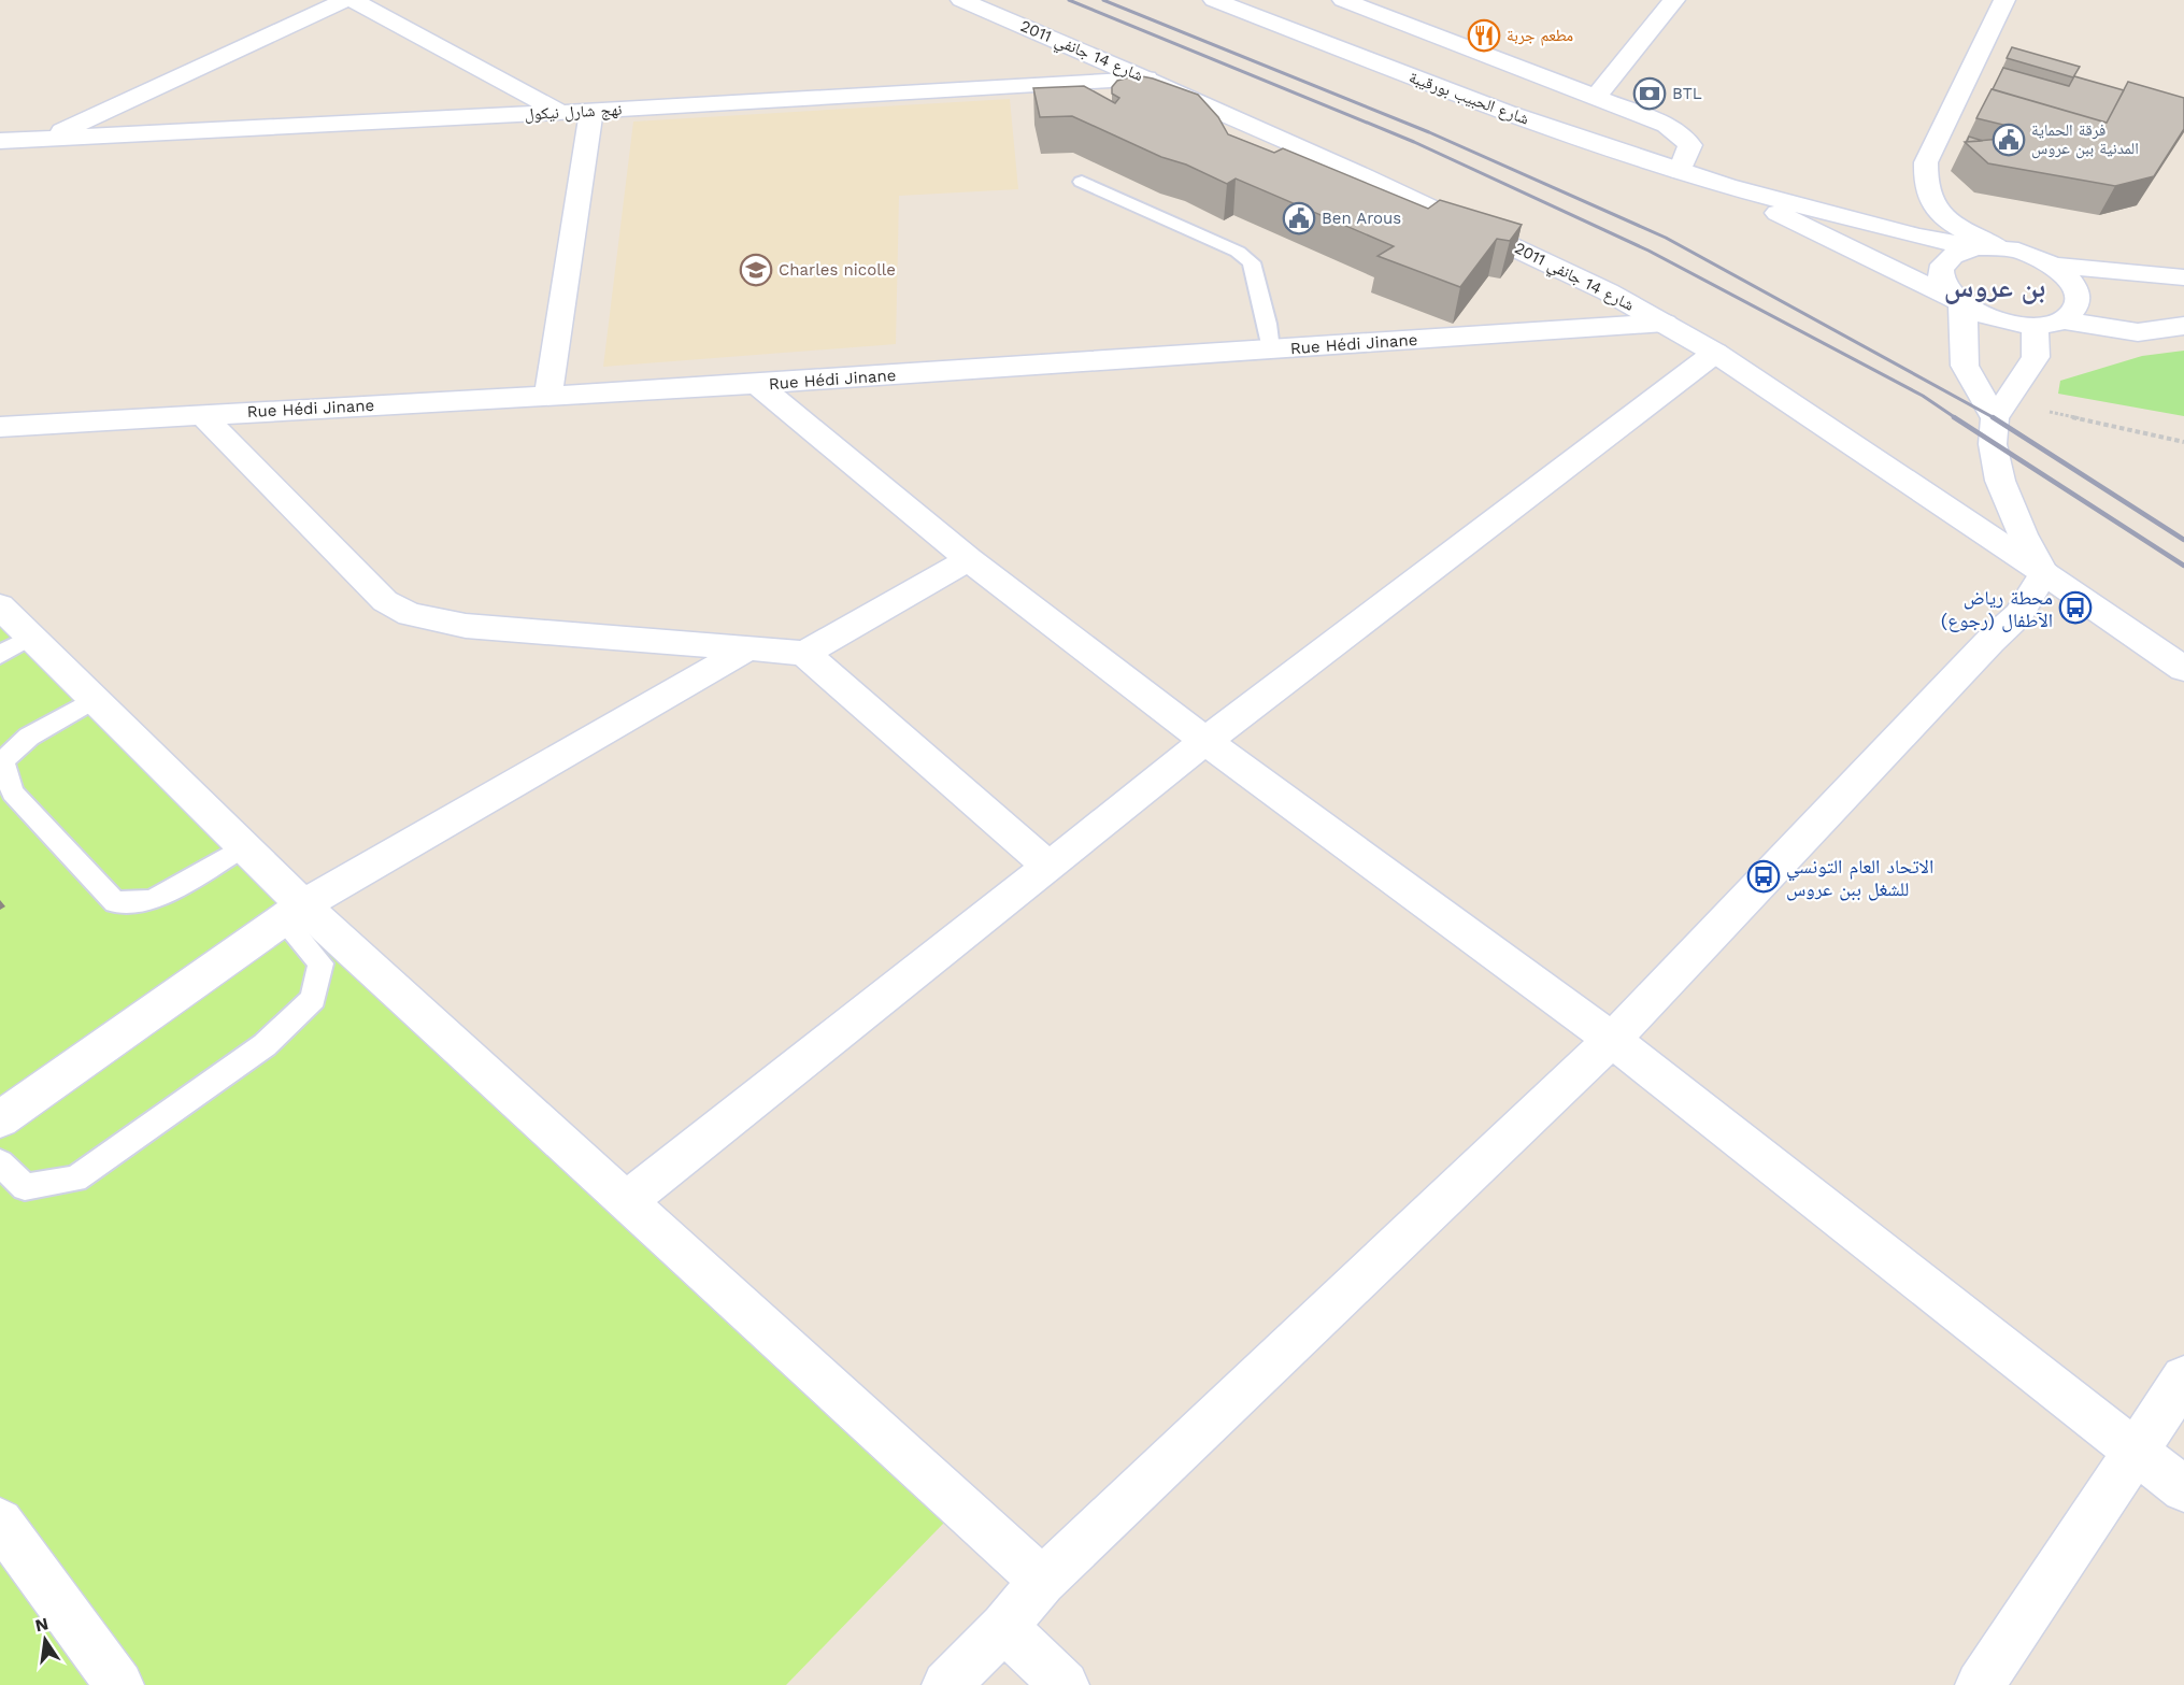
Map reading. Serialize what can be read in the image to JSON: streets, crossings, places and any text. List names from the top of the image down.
{
  "streets": {
    "street": [
      "شارع 14 جانفي 2011",
      "شارع الحبيب بورقيبة",
      "نهج شارل نيكول",
      "Rue Hédi Jinane"
    ]
  },
  "crossings": [
    ["شارع 14 جانفي 2011", "نهج شارل نيكول"],
    ["شارع 14 جانفي 2011", "Rue Hédi Jinane"]
  ],
  "districts": ["بن عروس"],
  "places": {
    "restaurant": ["مطعم جربة"],
    "bank": ["BTL"],
    "public building": ["فرقة الحماية المدنية ببن عروس", "Ben Arous"],
    "school or university": ["Charles nicolle"],
    "bus stop": ["محطة رياض الآطفال (رجوع)", "الاتحاد العام التونسي للشغل ببن عروس"]
  },
  "north": "top"
}
